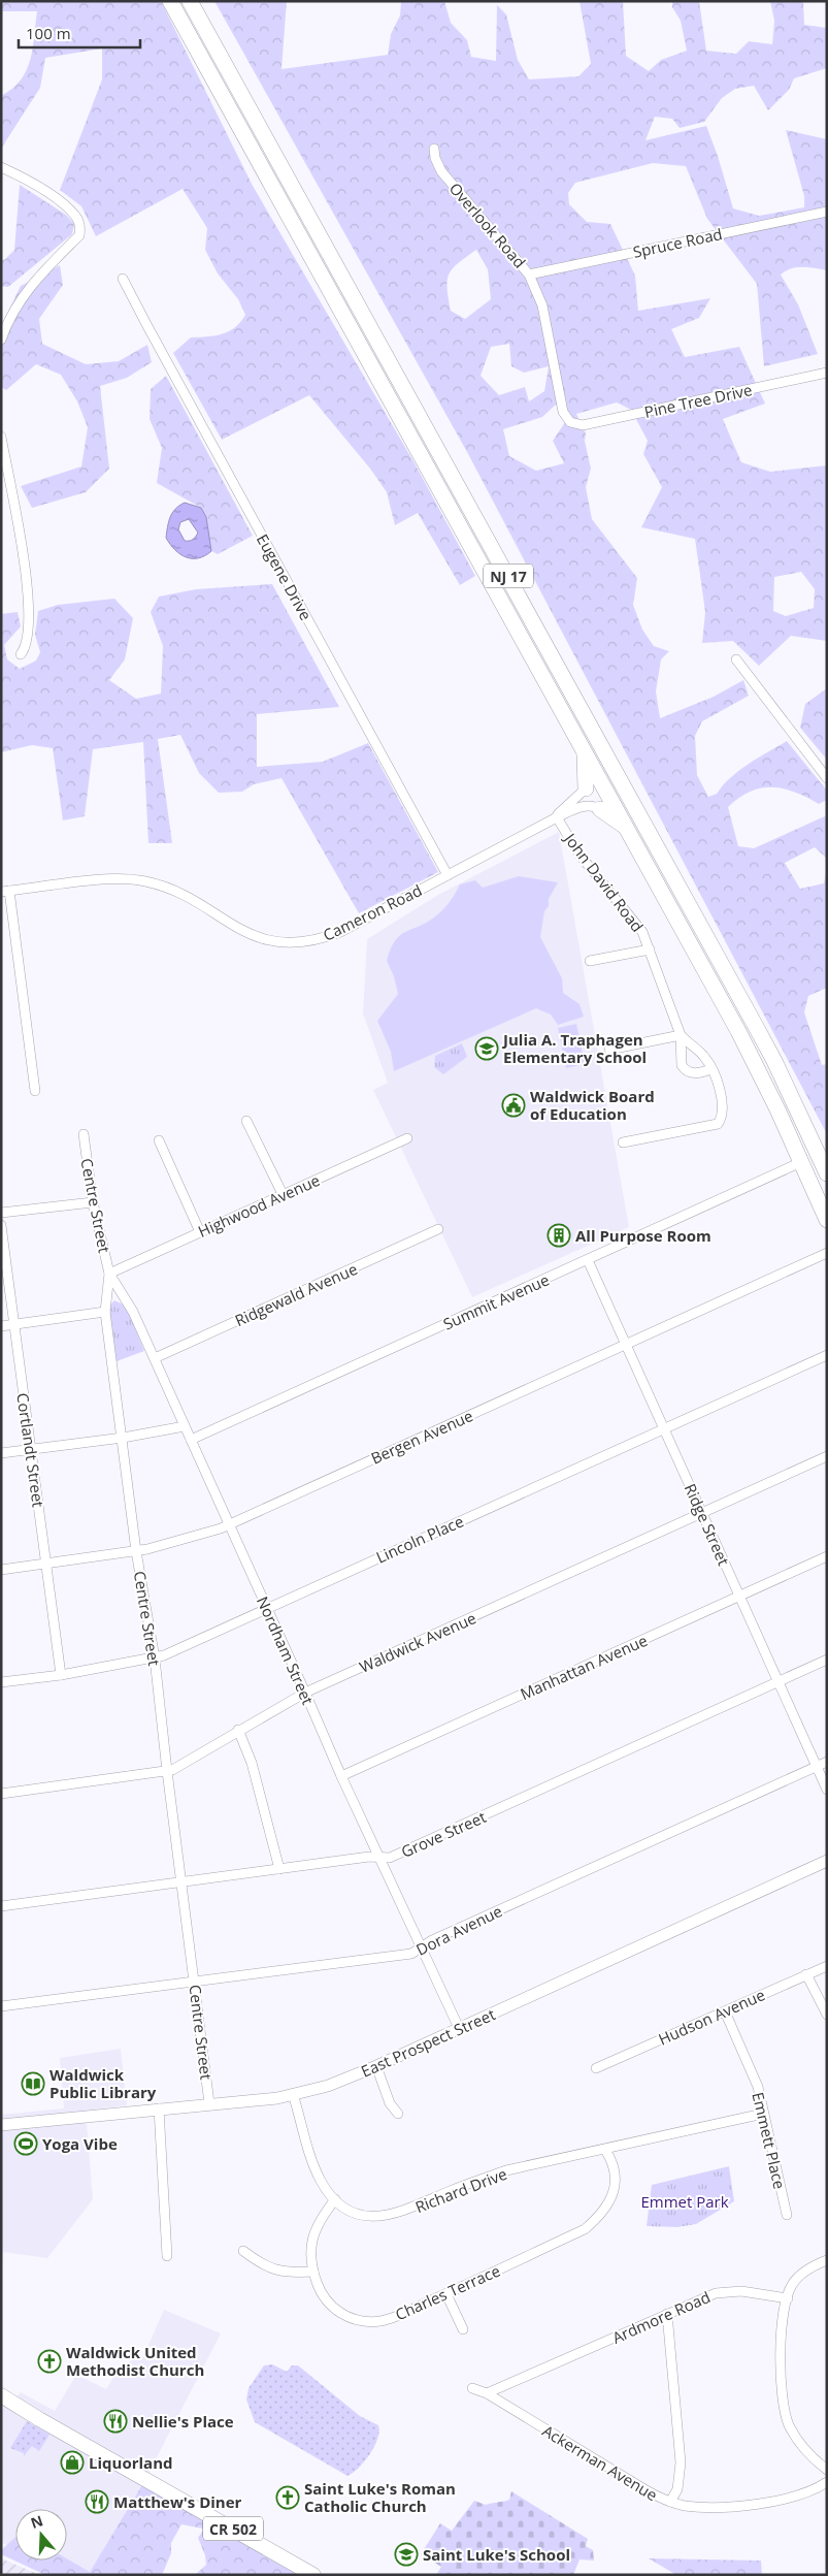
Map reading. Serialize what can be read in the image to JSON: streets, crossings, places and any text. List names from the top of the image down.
{
  "streets": {
    "highway": ["NJ 17"],
    "main road": ["CR 502"],
    "street": [
      "Overlook Road",
      "Spruce Road",
      "Pine Tree Drive",
      "Eugene Drive",
      "John David Road",
      "Cameron Road",
      "Centre Street",
      "Highwood Avenue",
      "Ridgewald Avenue",
      "Summit Avenue",
      "Bergen Avenue",
      "Cortlandt Street",
      "Ridge Street",
      "Lincoln Place",
      "Waldwick Avenue",
      "Nordham Street",
      "Manhattan Avenue",
      "Grove Street",
      "Dora Avenue",
      "Hudson Avenue",
      "East Prospect Street",
      "Emmett Place",
      "Richard Drive",
      "Charles Terrace",
      "Ardmore Road",
      "Ackerman Avenue"
    ]
  },
  "crossings": [
    ["Overlook Road", "Spruce Road"],
    ["Overlook Road", "Pine Tree Drive"],
    ["NJ 17", "Summit Avenue"],
    ["Eugene Drive", "Cameron Road"],
    ["John David Road", "Cameron Road"],
    ["Centre Street", "Highwood Avenue"],
    ["Centre Street", "Bergen Avenue"],
    ["Centre Street", "Lincoln Place"],
    ["Centre Street", "Waldwick Avenue"],
    ["Centre Street", "Nordham Street"],
    ["Centre Street", "Grove Street"],
    ["Centre Street", "Dora Avenue"],
    ["Centre Street", "East Prospect Street"],
    ["Highwood Avenue", "Nordham Street"],
    ["Ridgewald Avenue", "Nordham Street"],
    ["Summit Avenue", "Ridge Street"],
    ["Summit Avenue", "Nordham Street"],
    ["Bergen Avenue", "Cortlandt Street"],
    ["Bergen Avenue", "Ridge Street"],
    ["Bergen Avenue", "Nordham Street"],
    ["Cortlandt Street", "Lincoln Place"],
    ["Ridge Street", "Lincoln Place"],
    ["Ridge Street", "Waldwick Avenue"],
    ["Ridge Street", "Manhattan Avenue"],
    ["Ridge Street", "Grove Street"],
    ["Ridge Street", "Dora Avenue"],
    ["Lincoln Place", "Nordham Street"],
    ["Waldwick Avenue", "Nordham Street"],
    ["Nordham Street", "Manhattan Avenue"],
    ["Nordham Street", "Grove Street"],
    ["Nordham Street", "Dora Avenue"],
    ["Nordham Street", "East Prospect Street"],
    ["Hudson Avenue", "Emmett Place"],
    ["East Prospect Street", "Richard Drive"],
    ["Emmett Place", "Richard Drive"],
    ["Richard Drive", "Charles Terrace"],
    ["Ardmore Road", "Ackerman Avenue"]
  ],
  "parks": ["Emmet Park"],
  "places": {
    "school or university": ["Julia A. Traphagen Elementary School", "Saint Luke's School"],
    "public building": ["Waldwick Board of Education"],
    "building": ["All Purpose Room"],
    "library": ["Waldwick Public Library"],
    "sports": ["Yoga Vibe"],
    "church": ["Waldwick United Methodist Church", "Saint Luke's Roman Catholic Church"],
    "restaurant": ["Nellie's Place", "Matthew's Diner"],
    "shop": ["Liquorland"]
  },
  "scale_bar": "100 m",
  "north": "top"
}
